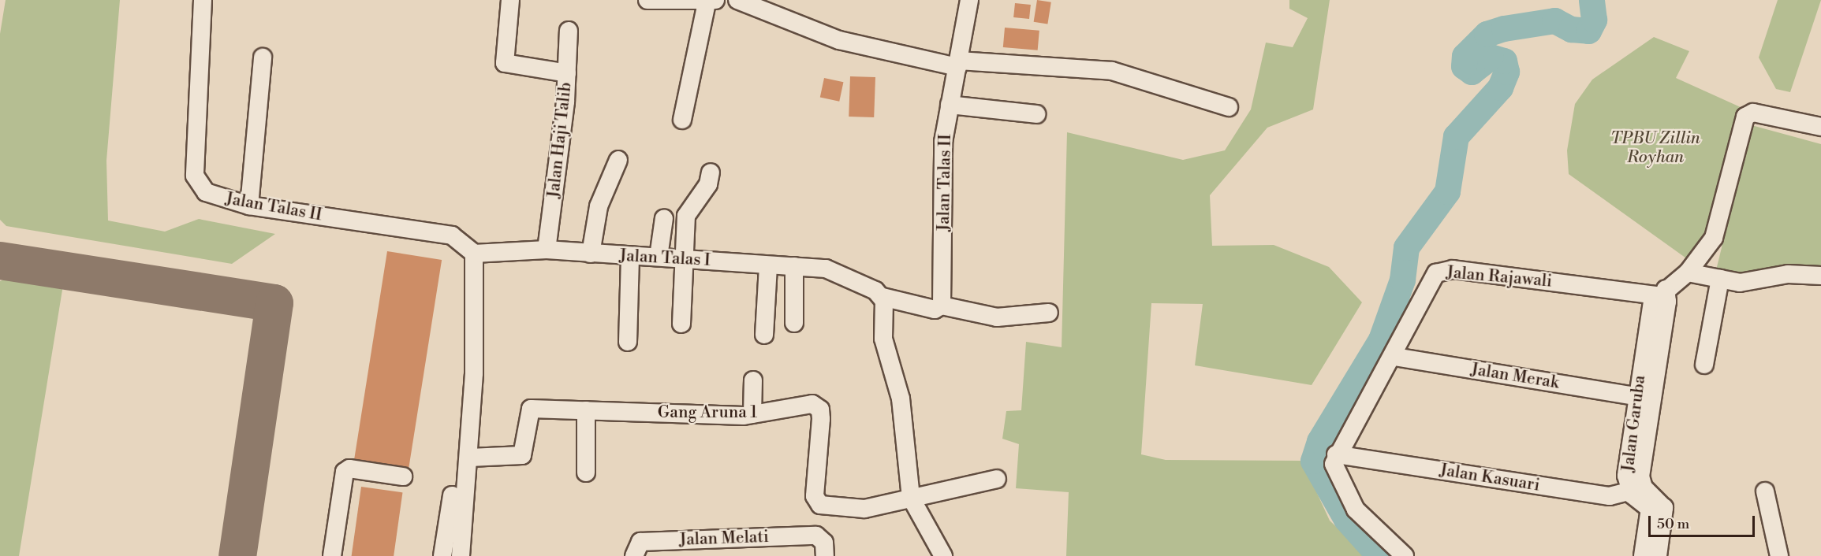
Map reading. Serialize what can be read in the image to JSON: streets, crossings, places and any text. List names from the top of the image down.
{
  "streets": {
    "street": [
      "Jalan Haji Talib",
      "Jalan Talas II",
      "Jalan Talas I",
      "Jalan Rajawali",
      "Jalan Merak",
      "Gang Aruna 1",
      "Jalan Garuba",
      "Jalan Kasuari",
      "Jalan Melati"
    ]
  },
  "crossings": [
    ["Jalan Haji Talib", "Jalan Talas I"],
    ["Jalan Talas II", "Jalan Talas I"],
    ["Jalan Rajawali", "Jalan Merak"],
    ["Jalan Rajawali", "Jalan Garuba"],
    ["Jalan Rajawali", "Jalan Kasuari"],
    ["Jalan Merak", "Jalan Garuba"],
    ["Jalan Garuba", "Jalan Kasuari"]
  ],
  "parks": ["TPBU Zillin Royhan"],
  "scale_bar": "50 m"
}
